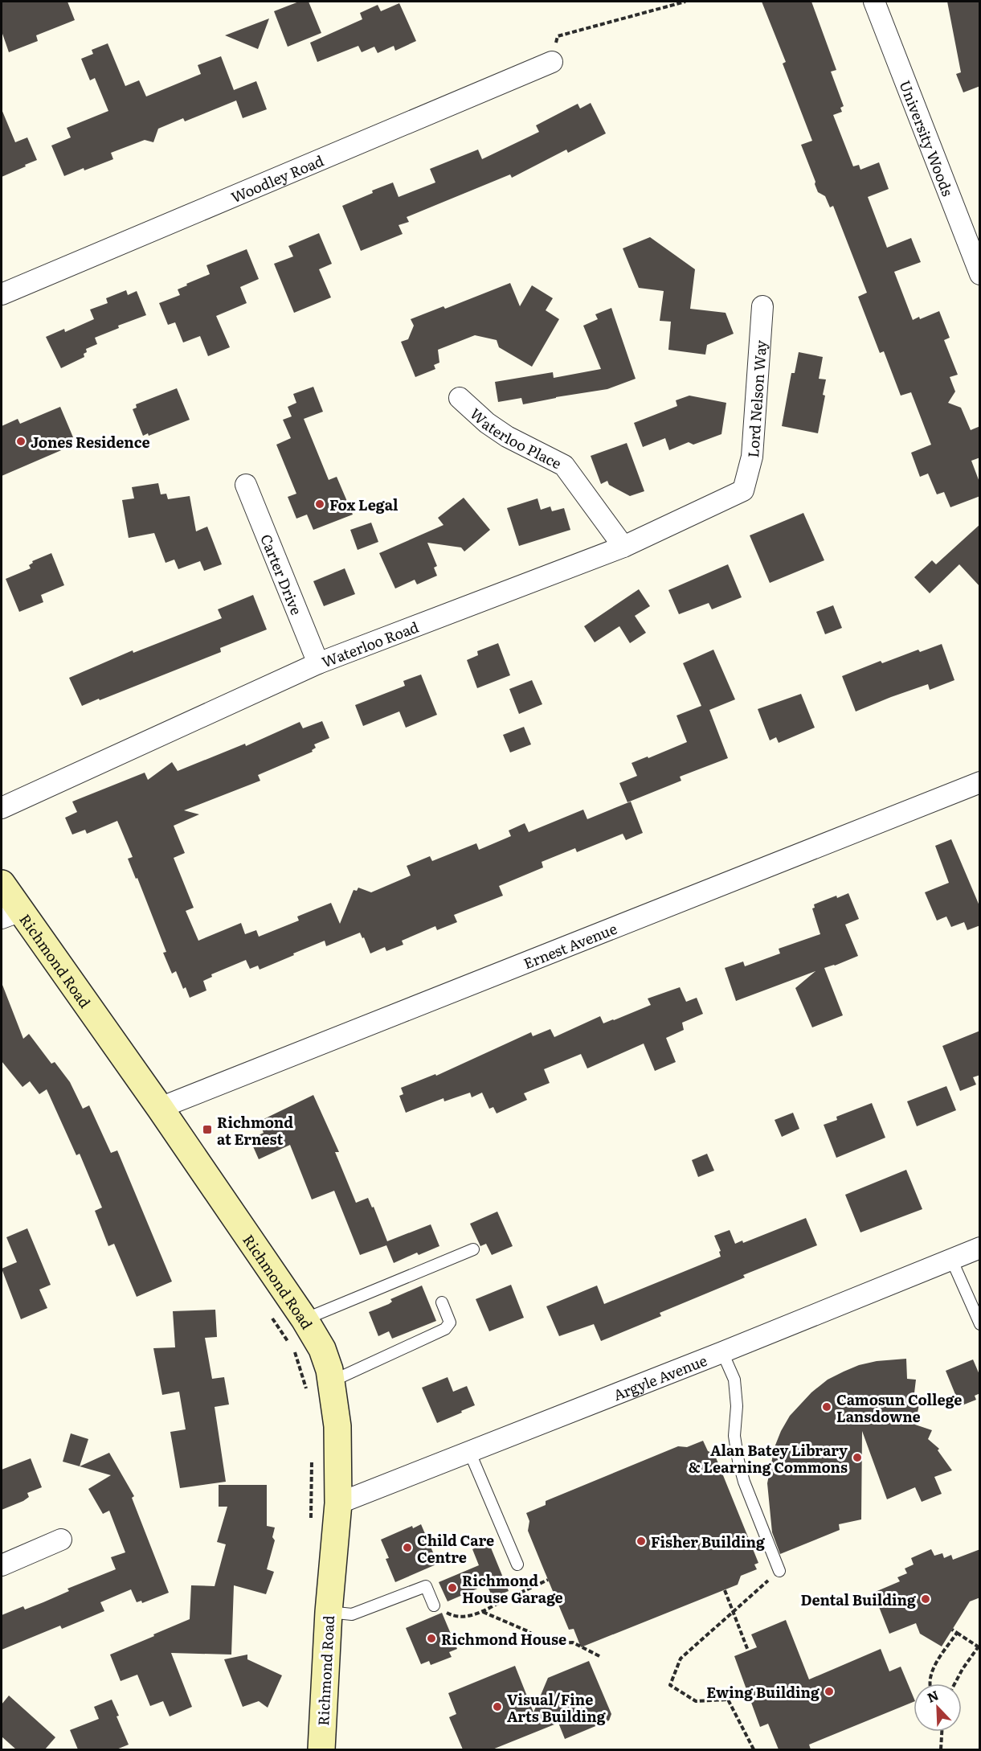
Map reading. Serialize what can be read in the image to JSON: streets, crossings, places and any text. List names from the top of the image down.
{
  "streets": {
    "main road": ["Richmond Road"],
    "street": [
      "University Woods",
      "Woodley Road",
      "Lord Nelson Way",
      "Waterloo Place",
      "Carter Drive",
      "Waterloo Road",
      "Ernest Avenue",
      "Argyle Avenue"
    ]
  },
  "crossings": [
    ["Lord Nelson Way", "Waterloo Road"],
    ["Waterloo Place", "Waterloo Road"],
    ["Carter Drive", "Waterloo Road"],
    ["Ernest Avenue", "Richmond Road"],
    ["Richmond Road", "Argyle Avenue"]
  ],
  "places": {
    "other": [
      "Jones Residence",
      "Fox Legal",
      "Camosun College Lansdowne",
      "Alan Batey Library & Learning Commons",
      "Fisher Building",
      "Child Care Centre",
      "Richmond House Garage",
      "Dental Building",
      "Richmond House",
      "Ewing Building",
      "Visual/Fine Arts Building"
    ],
    "transit": ["Richmond at Ernest"]
  },
  "north": "top left"
}
